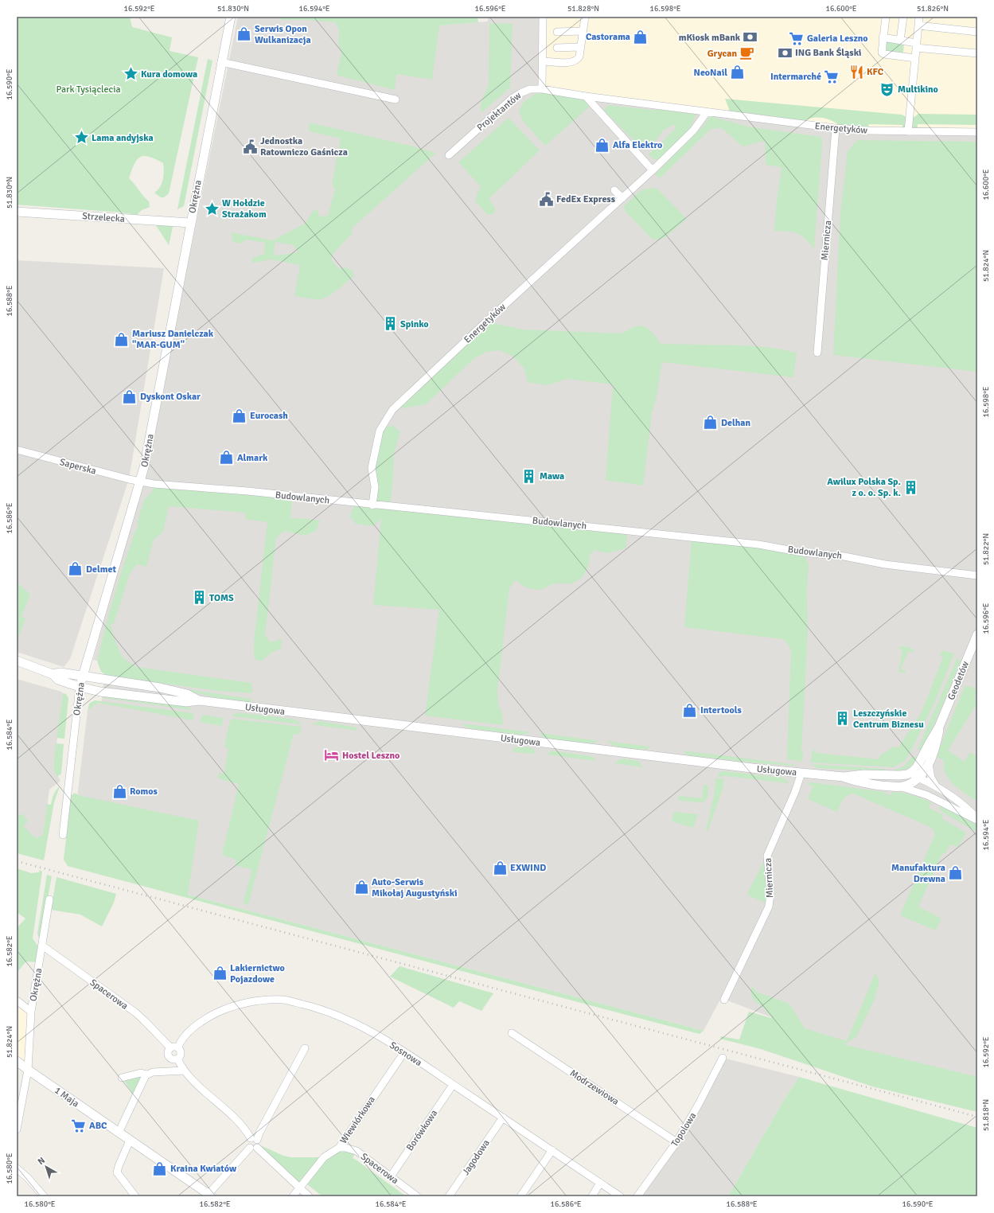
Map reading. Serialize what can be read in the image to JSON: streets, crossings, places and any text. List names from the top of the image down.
{
  "streets": {
    "street": [
      "Projektantów",
      "Energetyków",
      "Okrężna",
      "Strzelecka",
      "Miernicza",
      "Saperska",
      "Budowlanych",
      "Geodetów",
      "Usługowa",
      "Spacerowa",
      "Sosnowa",
      "Modrzewiowa",
      "1 Maja",
      "Wiewiórkowa",
      "Topolowa",
      "Borówkowa",
      "Jagodowa"
    ]
  },
  "crossings": [
    ["Projektantów", "Energetyków"],
    ["Energetyków", "Miernicza"],
    ["Energetyków", "Budowlanych"],
    ["Okrężna", "Strzelecka"],
    ["Okrężna", "Saperska"],
    ["Okrężna", "Budowlanych"],
    ["Okrężna", "Usługowa"],
    ["Okrężna", "Spacerowa"],
    ["Okrężna", "1 Maja"],
    ["Miernicza", "Usługowa"],
    ["Saperska", "Budowlanych"],
    ["Geodetów", "Usługowa"],
    ["Spacerowa", "Sosnowa"],
    ["Spacerowa", "Wiewiórkowa"],
    ["Spacerowa", "Borówkowa"],
    ["Sosnowa", "Wiewiórkowa"],
    ["Sosnowa", "Borówkowa"],
    ["Sosnowa", "Jagodowa"],
    ["Modrzewiowa", "Topolowa"]
  ],
  "parks": ["Park Tysiąclecia"],
  "places": {
    "shop": [
      "Serwis Opon Wulkanizacja",
      "Castorama",
      "NeoNail",
      "Alfa Elektro",
      "Mariusz Danielczak \"MAR-GUM\"",
      "Dyskont Oskar",
      "Eurocash",
      "Delhan",
      "Almark",
      "Delmet",
      "Intertools",
      "Romos",
      "EXWIND",
      "Manufaktura Drewna",
      "Auto-Serwis Mikołaj Augustyński",
      "Lakiernictwo Pojazdowe",
      "Kraina Kwiatów"
    ],
    "bank": ["mKiosk mBank", "ING Bank Śląski"],
    "supermarket": ["Galeria Leszno", "Intermarché", "ABC"],
    "cafe": ["Grycan"],
    "restaurant": ["KFC"],
    "place": ["Kura domowa", "Lama andyjska", "W Hołdzie Strażakom"],
    "theatre": ["Multikino"],
    "public building": ["Jednostka Ratowniczo Gaśnicza", "FedEx Express"],
    "building": [
      "Spinko",
      "Mawa",
      "Awilux Polska Sp. z o. o. Sp. k.",
      "TOMS",
      "Leszczyńskie Centrum Biznesu"
    ],
    "hotel": ["Hostel Leszno"]
  },
  "north": "top left",
  "coordinates": [
    "16.592°E",
    "51.830°N",
    "16.594°E",
    "16.596°E",
    "51.828°N",
    "16.598°E",
    "16.600°E",
    "51.826°N",
    "16.590°E",
    "51.824°N",
    "16.588°E",
    "16.586°E",
    "51.822°N",
    "16.584°E",
    "16.582°E",
    "51.818°N",
    "16.580°E"
  ]
}
